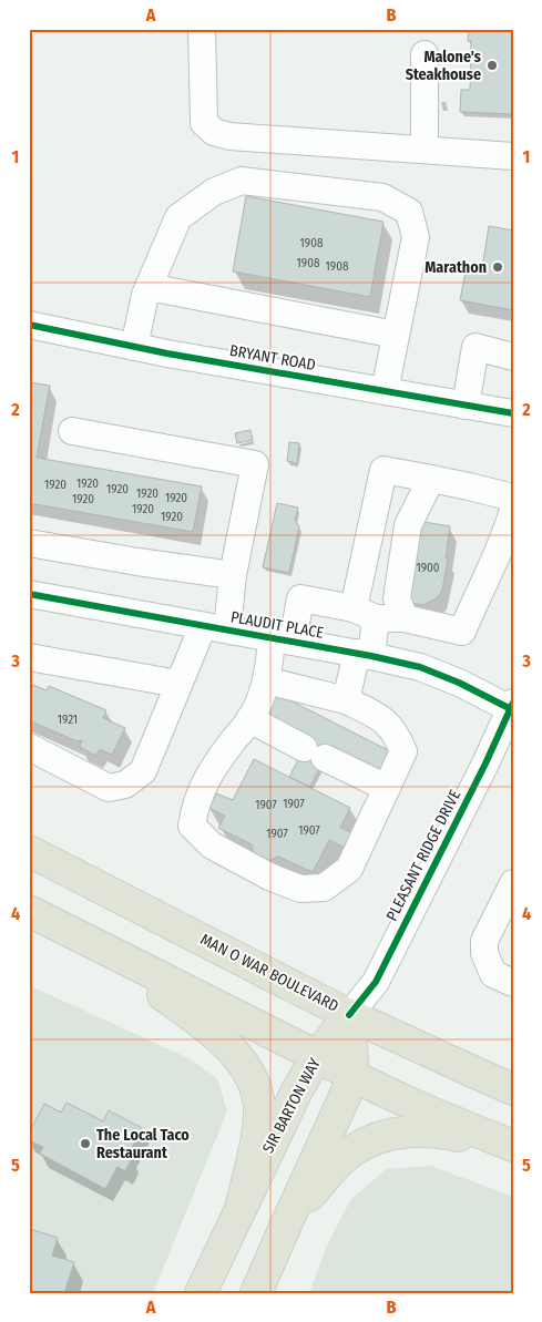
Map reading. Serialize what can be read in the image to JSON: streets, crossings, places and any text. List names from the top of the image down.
{
  "streets": {
    "main road": ["MAN O WAR BOULEVARD", "SIR BARTON WAY"],
    "street": ["BRYANT ROAD", "PLAUDIT PLACE", "PLEASANT RIDGE DRIVE"]
  },
  "crossings": [
    ["PLAUDIT PLACE", "PLEASANT RIDGE DRIVE"],
    ["PLEASANT RIDGE DRIVE", "MAN O WAR BOULEVARD"],
    ["PLEASANT RIDGE DRIVE", "SIR BARTON WAY"],
    ["MAN O WAR BOULEVARD", "SIR BARTON WAY"]
  ],
  "places": ["Malone's Steakhouse", "Marathon", "The Local Taco Restaurant"],
  "house_numbers": [
    "1908",
    "1908",
    "1908",
    "1920",
    "1920",
    "1920",
    "1920",
    "1920",
    "1920",
    "1920",
    "1920",
    "1900",
    "1921",
    "1907",
    "1907",
    "1907",
    "1907"
  ],
  "grid": {
    "columns": ["A", "B"],
    "rows": [
      "1",
      "2",
      "3",
      "4",
      "5"
    ]
  }
}
